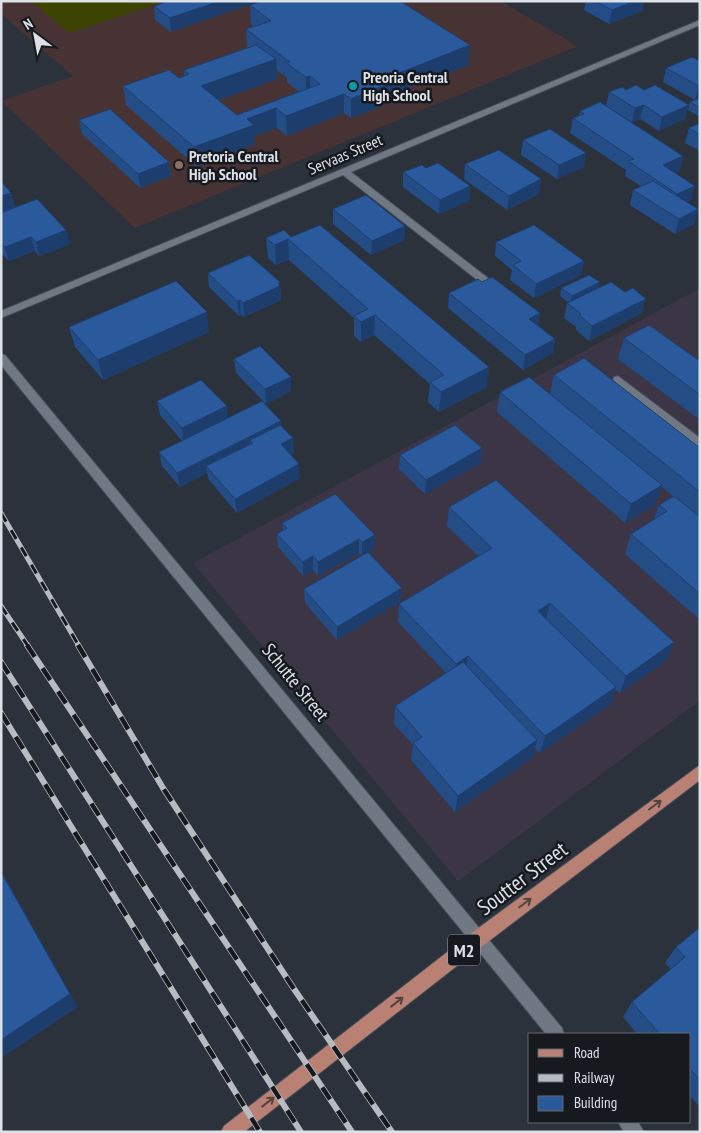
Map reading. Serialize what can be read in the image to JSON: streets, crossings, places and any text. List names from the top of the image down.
{
  "streets": {
    "main road": ["Soutter Street", "M2"],
    "street": ["Servaas Street", "Schutte Street"]
  },
  "crossings": [
    ["Schutte Street", "Soutter Street"]
  ],
  "one_way": ["Soutter Street"],
  "places": ["Preoria Central High School", "Pretoria Central High School"],
  "legend": ["Road", "Railway", "Building"],
  "north": "top left"
}
